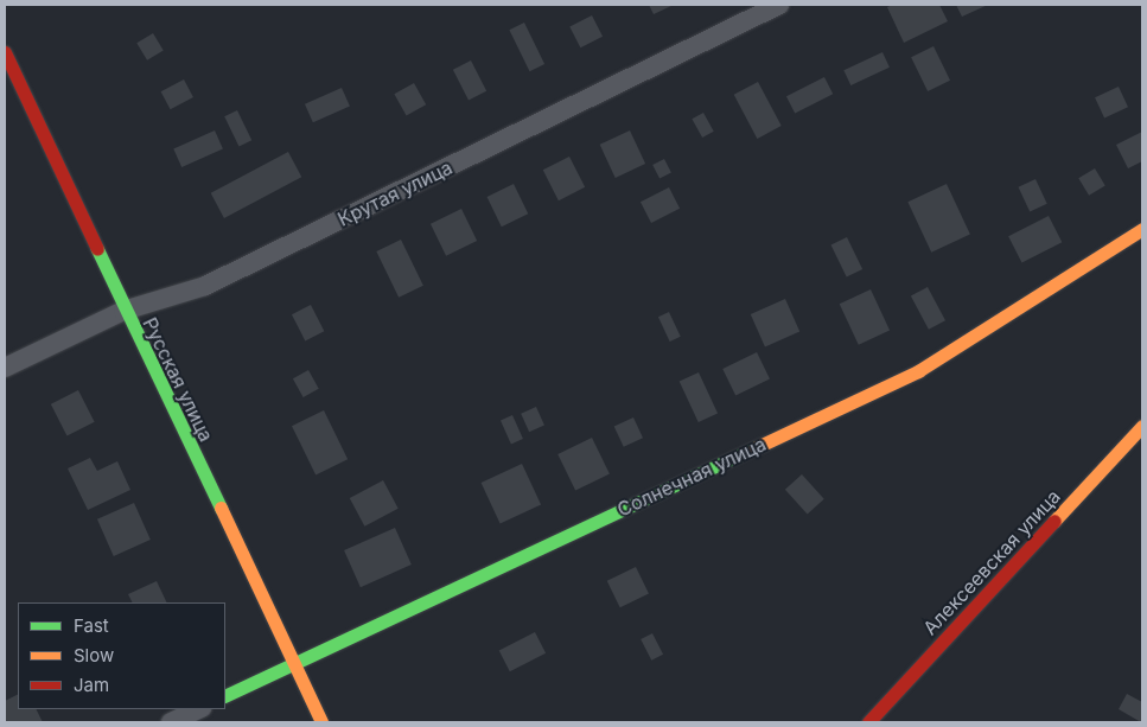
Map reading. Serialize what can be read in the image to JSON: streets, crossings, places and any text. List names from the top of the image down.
{
  "streets": {
    "street": [
      "Крутая улица",
      "Русская улица",
      "Солнечная улица",
      "Алексеевская улица"
    ]
  },
  "crossings": [
    ["Крутая улица", "Русская улица"],
    ["Русская улица", "Солнечная улица"]
  ],
  "legend": ["Fast", "Slow", "Jam"]
}
